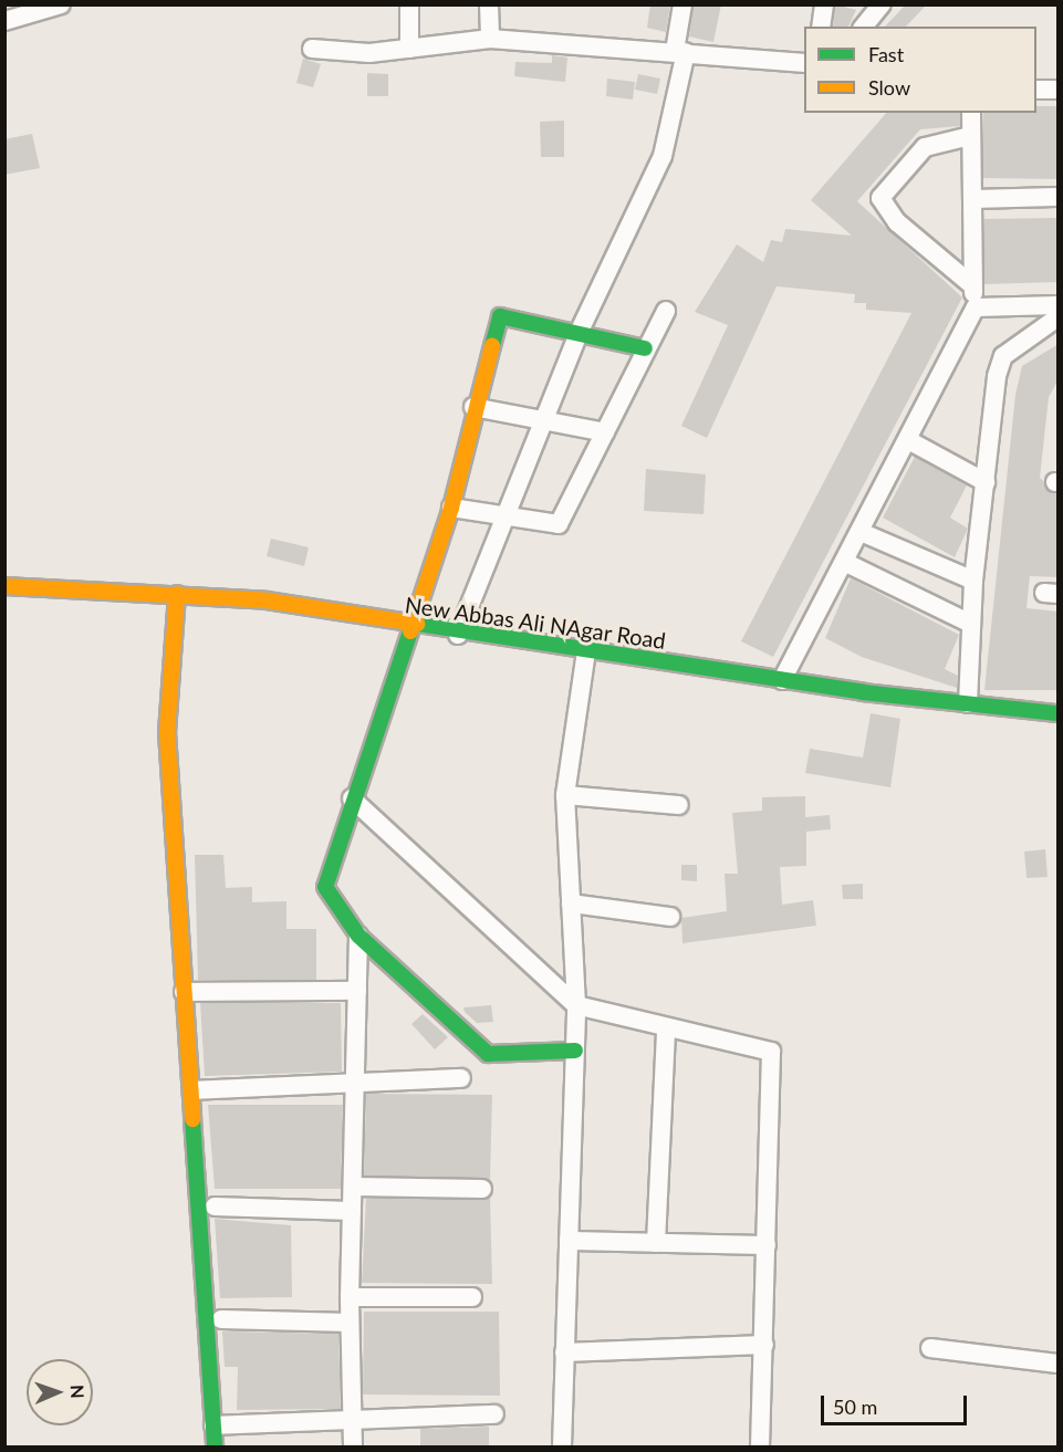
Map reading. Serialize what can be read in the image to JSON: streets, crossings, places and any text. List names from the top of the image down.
{
  "streets": {
    "street": ["New Abbas Ali NAgar Road"]
  },
  "legend": ["Fast", "Slow"],
  "scale_bar": "50 m",
  "north": "right"
}
